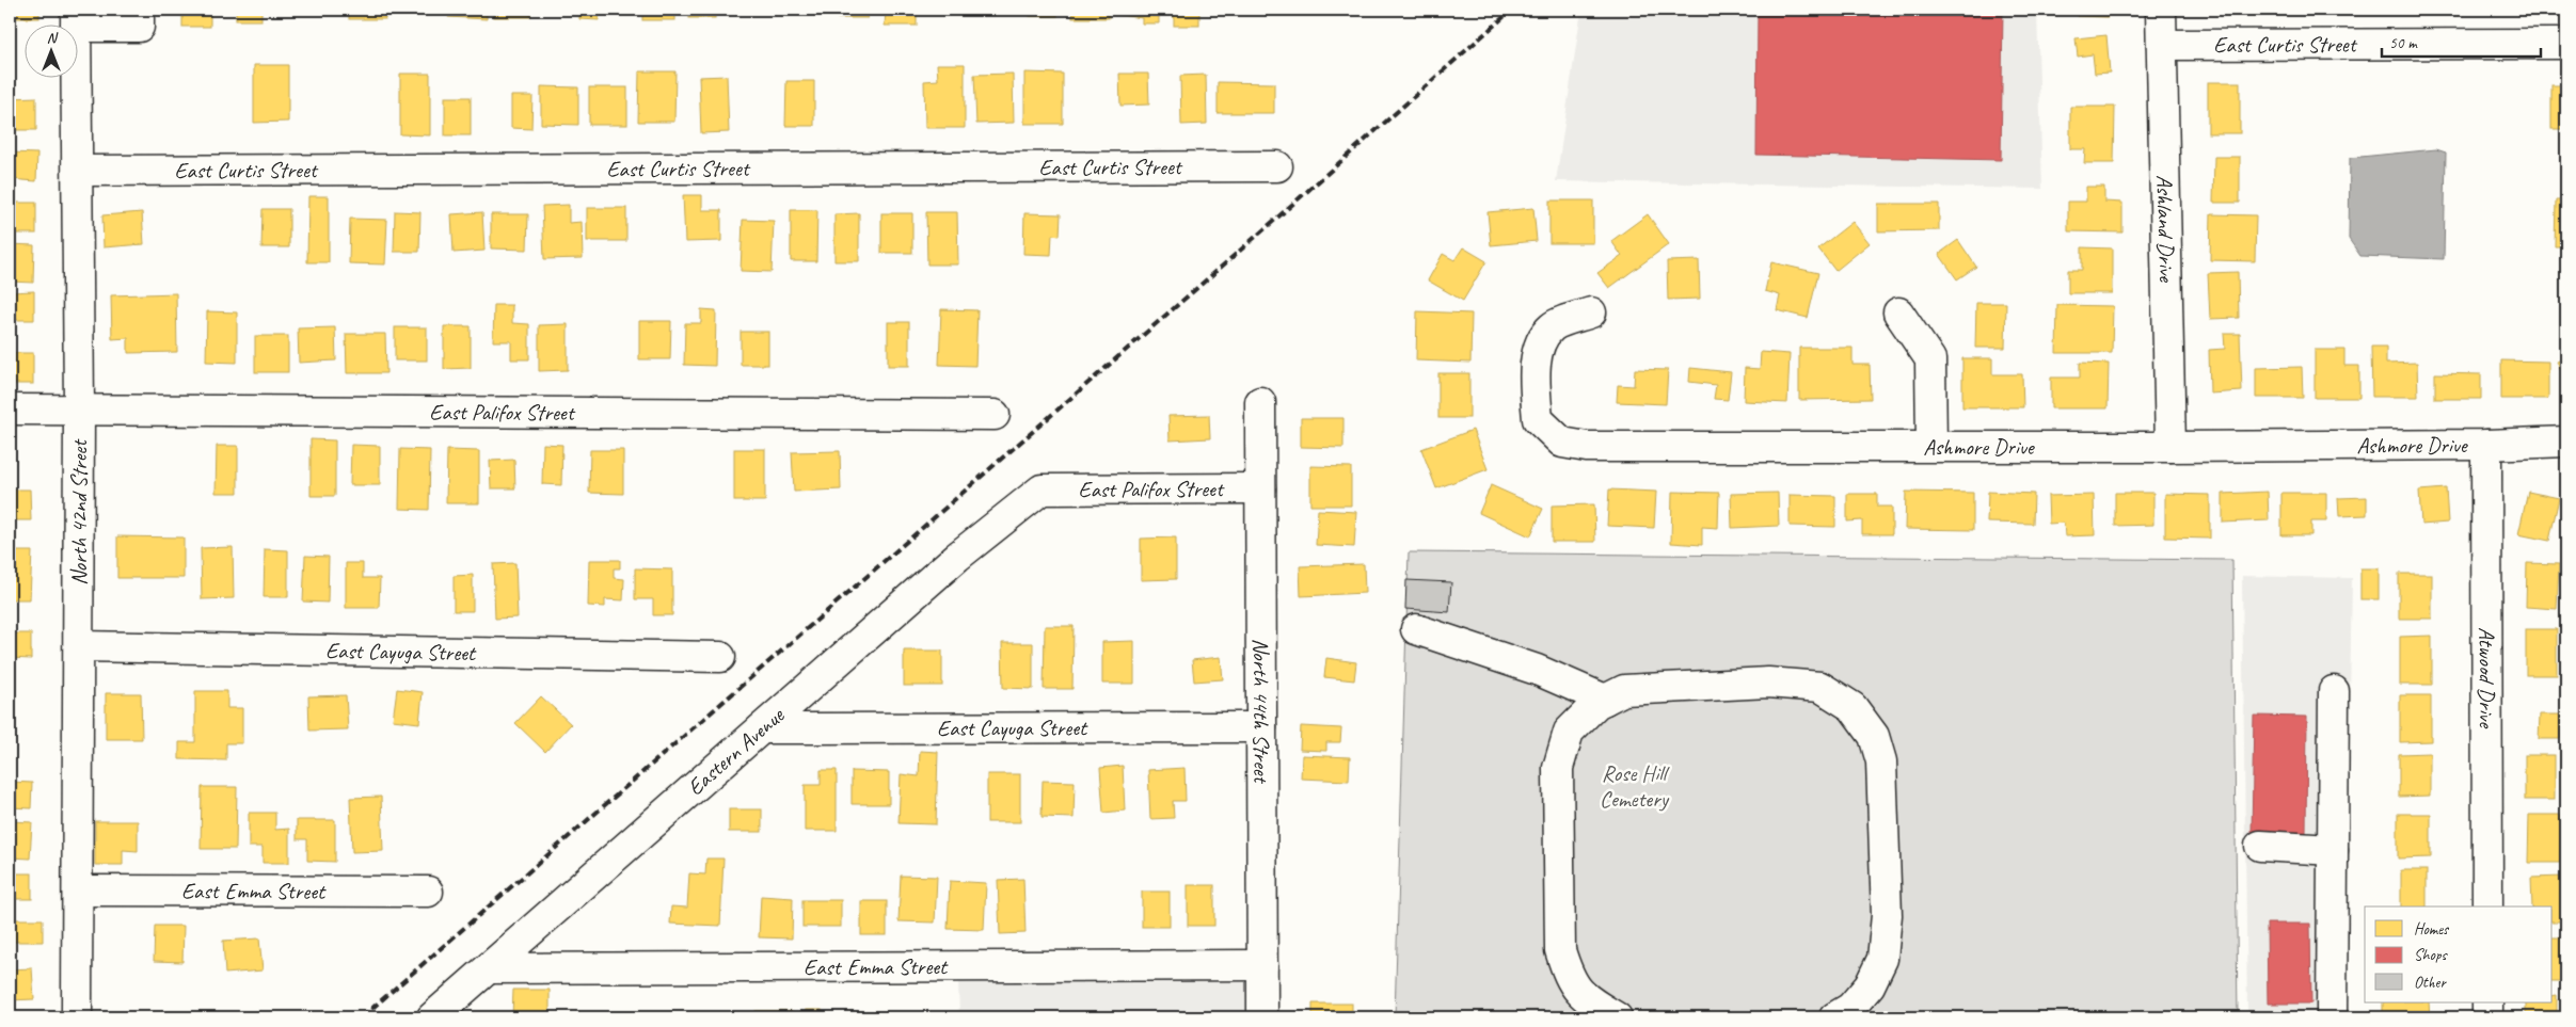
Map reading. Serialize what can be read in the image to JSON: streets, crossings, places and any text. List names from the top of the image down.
{
  "streets": {
    "street": [
      "East Curtis Street",
      "Ashland Drive",
      "East Palifox Street",
      "Ashmore Drive",
      "North 42nd Street",
      "East Cayuga Street",
      "Atwood Drive",
      "North 44th Street",
      "Eastern Avenue",
      "East Emma Street"
    ]
  },
  "crossings": [
    ["East Curtis Street", "Ashland Drive"],
    ["East Curtis Street", "North 42nd Street"],
    ["Ashland Drive", "Ashmore Drive"],
    ["East Palifox Street", "North 42nd Street"],
    ["East Palifox Street", "North 44th Street"],
    ["East Palifox Street", "Eastern Avenue"],
    ["Ashmore Drive", "Atwood Drive"],
    ["North 42nd Street", "East Cayuga Street"],
    ["North 42nd Street", "East Emma Street"],
    ["East Cayuga Street", "North 44th Street"],
    ["East Cayuga Street", "Eastern Avenue"],
    ["North 44th Street", "East Emma Street"],
    ["Eastern Avenue", "East Emma Street"]
  ],
  "parks": ["Rose Hill Cemetery"],
  "legend": ["Homes", "Shops", "Other"],
  "scale_bar": "50 m",
  "north": "top"
}
